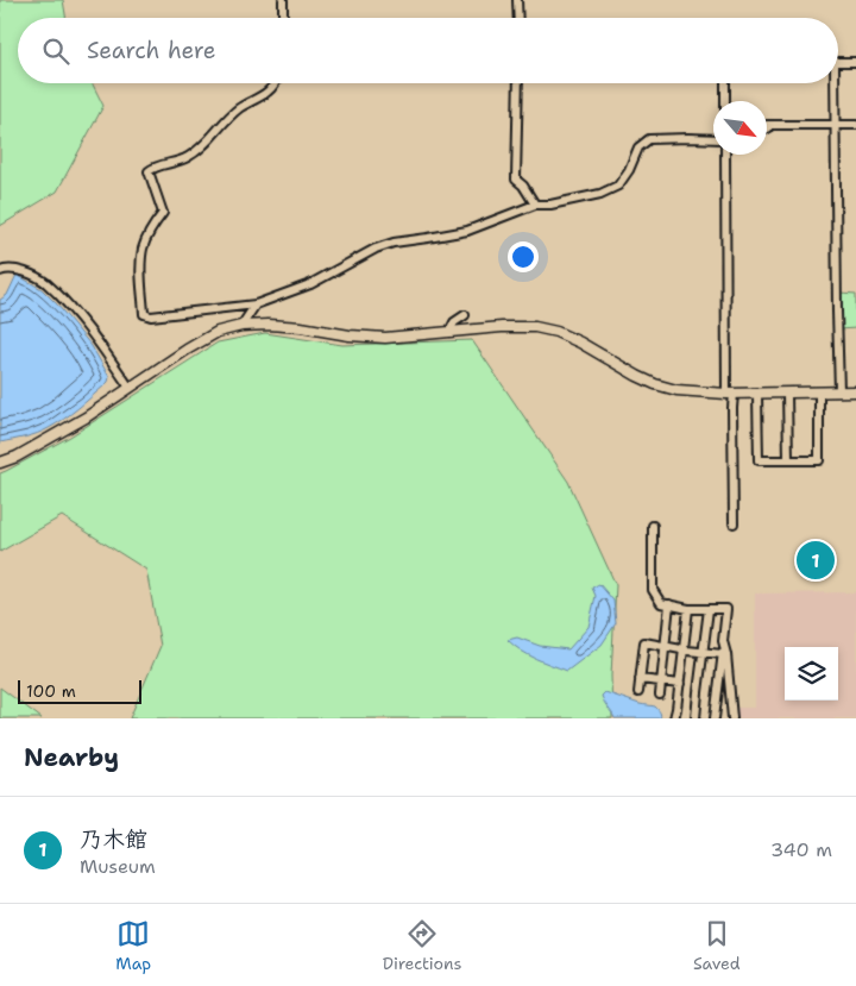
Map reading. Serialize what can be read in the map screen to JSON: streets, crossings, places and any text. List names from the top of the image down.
{
  "scale_bar": "100 m",
  "north": "bottom right",
  "page": {
    "search": "Search here",
    "pins": "1",
    "scale": "100 m",
    "heading": "Nearby",
    "list": [
      {
        "mark": "1",
        "name": "乃木館",
        "note": "Museum",
        "value": "340 m"
      }
    ],
    "nav": ["Map", "Directions", "Saved"]
  }
}
